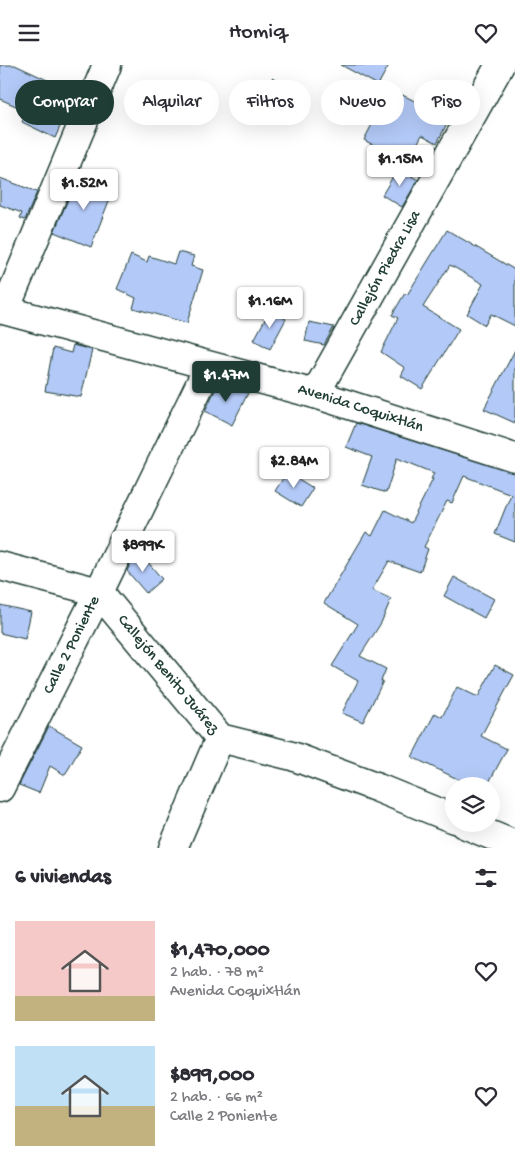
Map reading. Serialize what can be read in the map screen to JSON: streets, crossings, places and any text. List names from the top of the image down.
{
  "streets": {
    "street": [
      "Callejón Piedra Lisa",
      "Avenida Coquixtlán",
      "Calle 2 Poniente",
      "Callejón Benito Juárez"
    ]
  },
  "crossings": [
    ["Callejón Piedra Lisa", "Avenida Coquixtlán"],
    ["Avenida Coquixtlán", "Calle 2 Poniente"],
    ["Calle 2 Poniente", "Callejón Benito Juárez"]
  ],
  "page": {
    "header": "Homiq",
    "chip": [
      "Comprar",
      "Alquilar",
      "Filtros",
      "Nuevo",
      "Piso"
    ],
    "price": [
      "$1.15M",
      "$1.52M",
      "$1.16M",
      "$1.47M",
      "$2.84M",
      "$899K"
    ],
    "heading": "6 viviendas",
    "list": [
      {
        "name": "$1,470,000",
        "note": "2 hab. · 78 m² · Avenida Coquixtlán"
      },
      {
        "name": "$899,000",
        "note": "2 hab. · 66 m² · Calle 2 Poniente"
      }
    ]
  }
}
